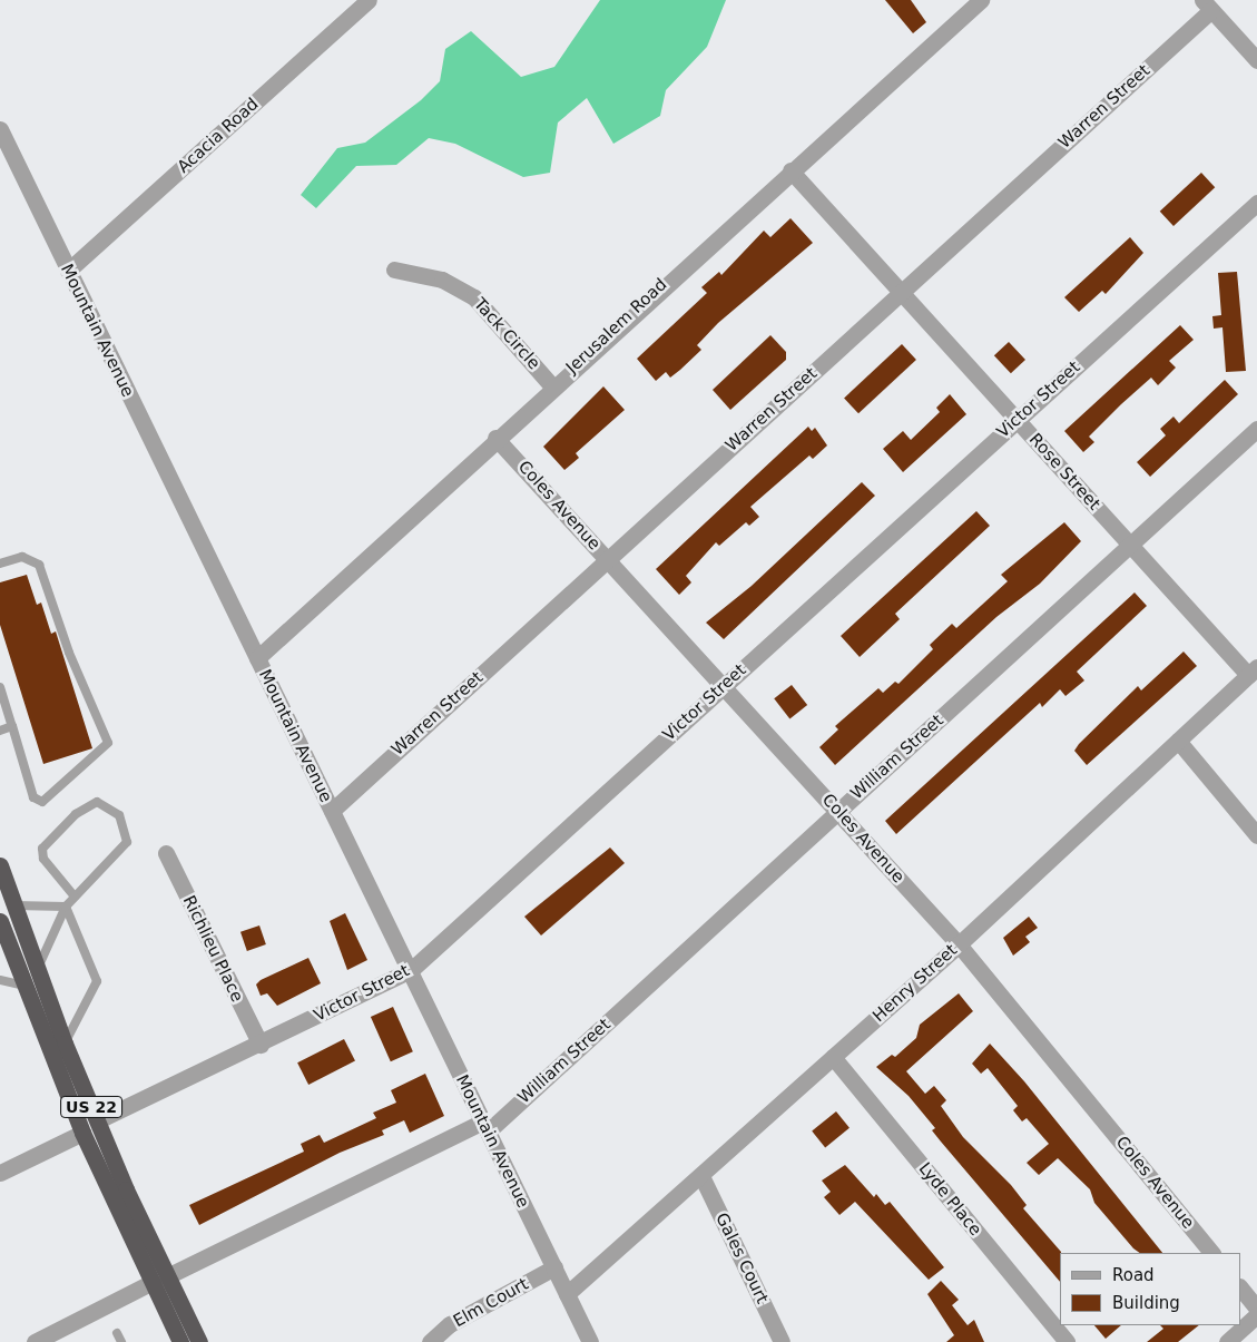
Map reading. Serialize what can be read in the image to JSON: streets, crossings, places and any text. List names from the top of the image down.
{
  "streets": {
    "highway": ["US 22"],
    "street": [
      "Warren Street",
      "Acacia Road",
      "Jerusalem Road",
      "Mountain Avenue",
      "Tack Circle",
      "Victor Street",
      "Rose Street",
      "Coles Avenue",
      "William Street",
      "Richlieu Place",
      "Henry Street",
      "Lyde Place",
      "Gales Court",
      "Elm Court"
    ]
  },
  "crossings": [
    ["Warren Street", "Mountain Avenue"],
    ["Warren Street", "Rose Street"],
    ["Warren Street", "Coles Avenue"],
    ["Acacia Road", "Mountain Avenue"],
    ["Jerusalem Road", "Mountain Avenue"],
    ["Jerusalem Road", "Tack Circle"],
    ["Jerusalem Road", "Rose Street"],
    ["Jerusalem Road", "Coles Avenue"],
    ["Mountain Avenue", "Victor Street"],
    ["Mountain Avenue", "William Street"],
    ["Mountain Avenue", "Henry Street"],
    ["Mountain Avenue", "Elm Court"],
    ["Victor Street", "Rose Street"],
    ["Victor Street", "Coles Avenue"],
    ["Victor Street", "Richlieu Place"],
    ["Victor Street", "US 22"],
    ["Rose Street", "William Street"],
    ["Rose Street", "Henry Street"],
    ["Coles Avenue", "William Street"],
    ["Coles Avenue", "Henry Street"],
    ["William Street", "US 22"],
    ["Henry Street", "Lyde Place"],
    ["Henry Street", "Gales Court"]
  ],
  "legend": ["Road", "Building"]
}
